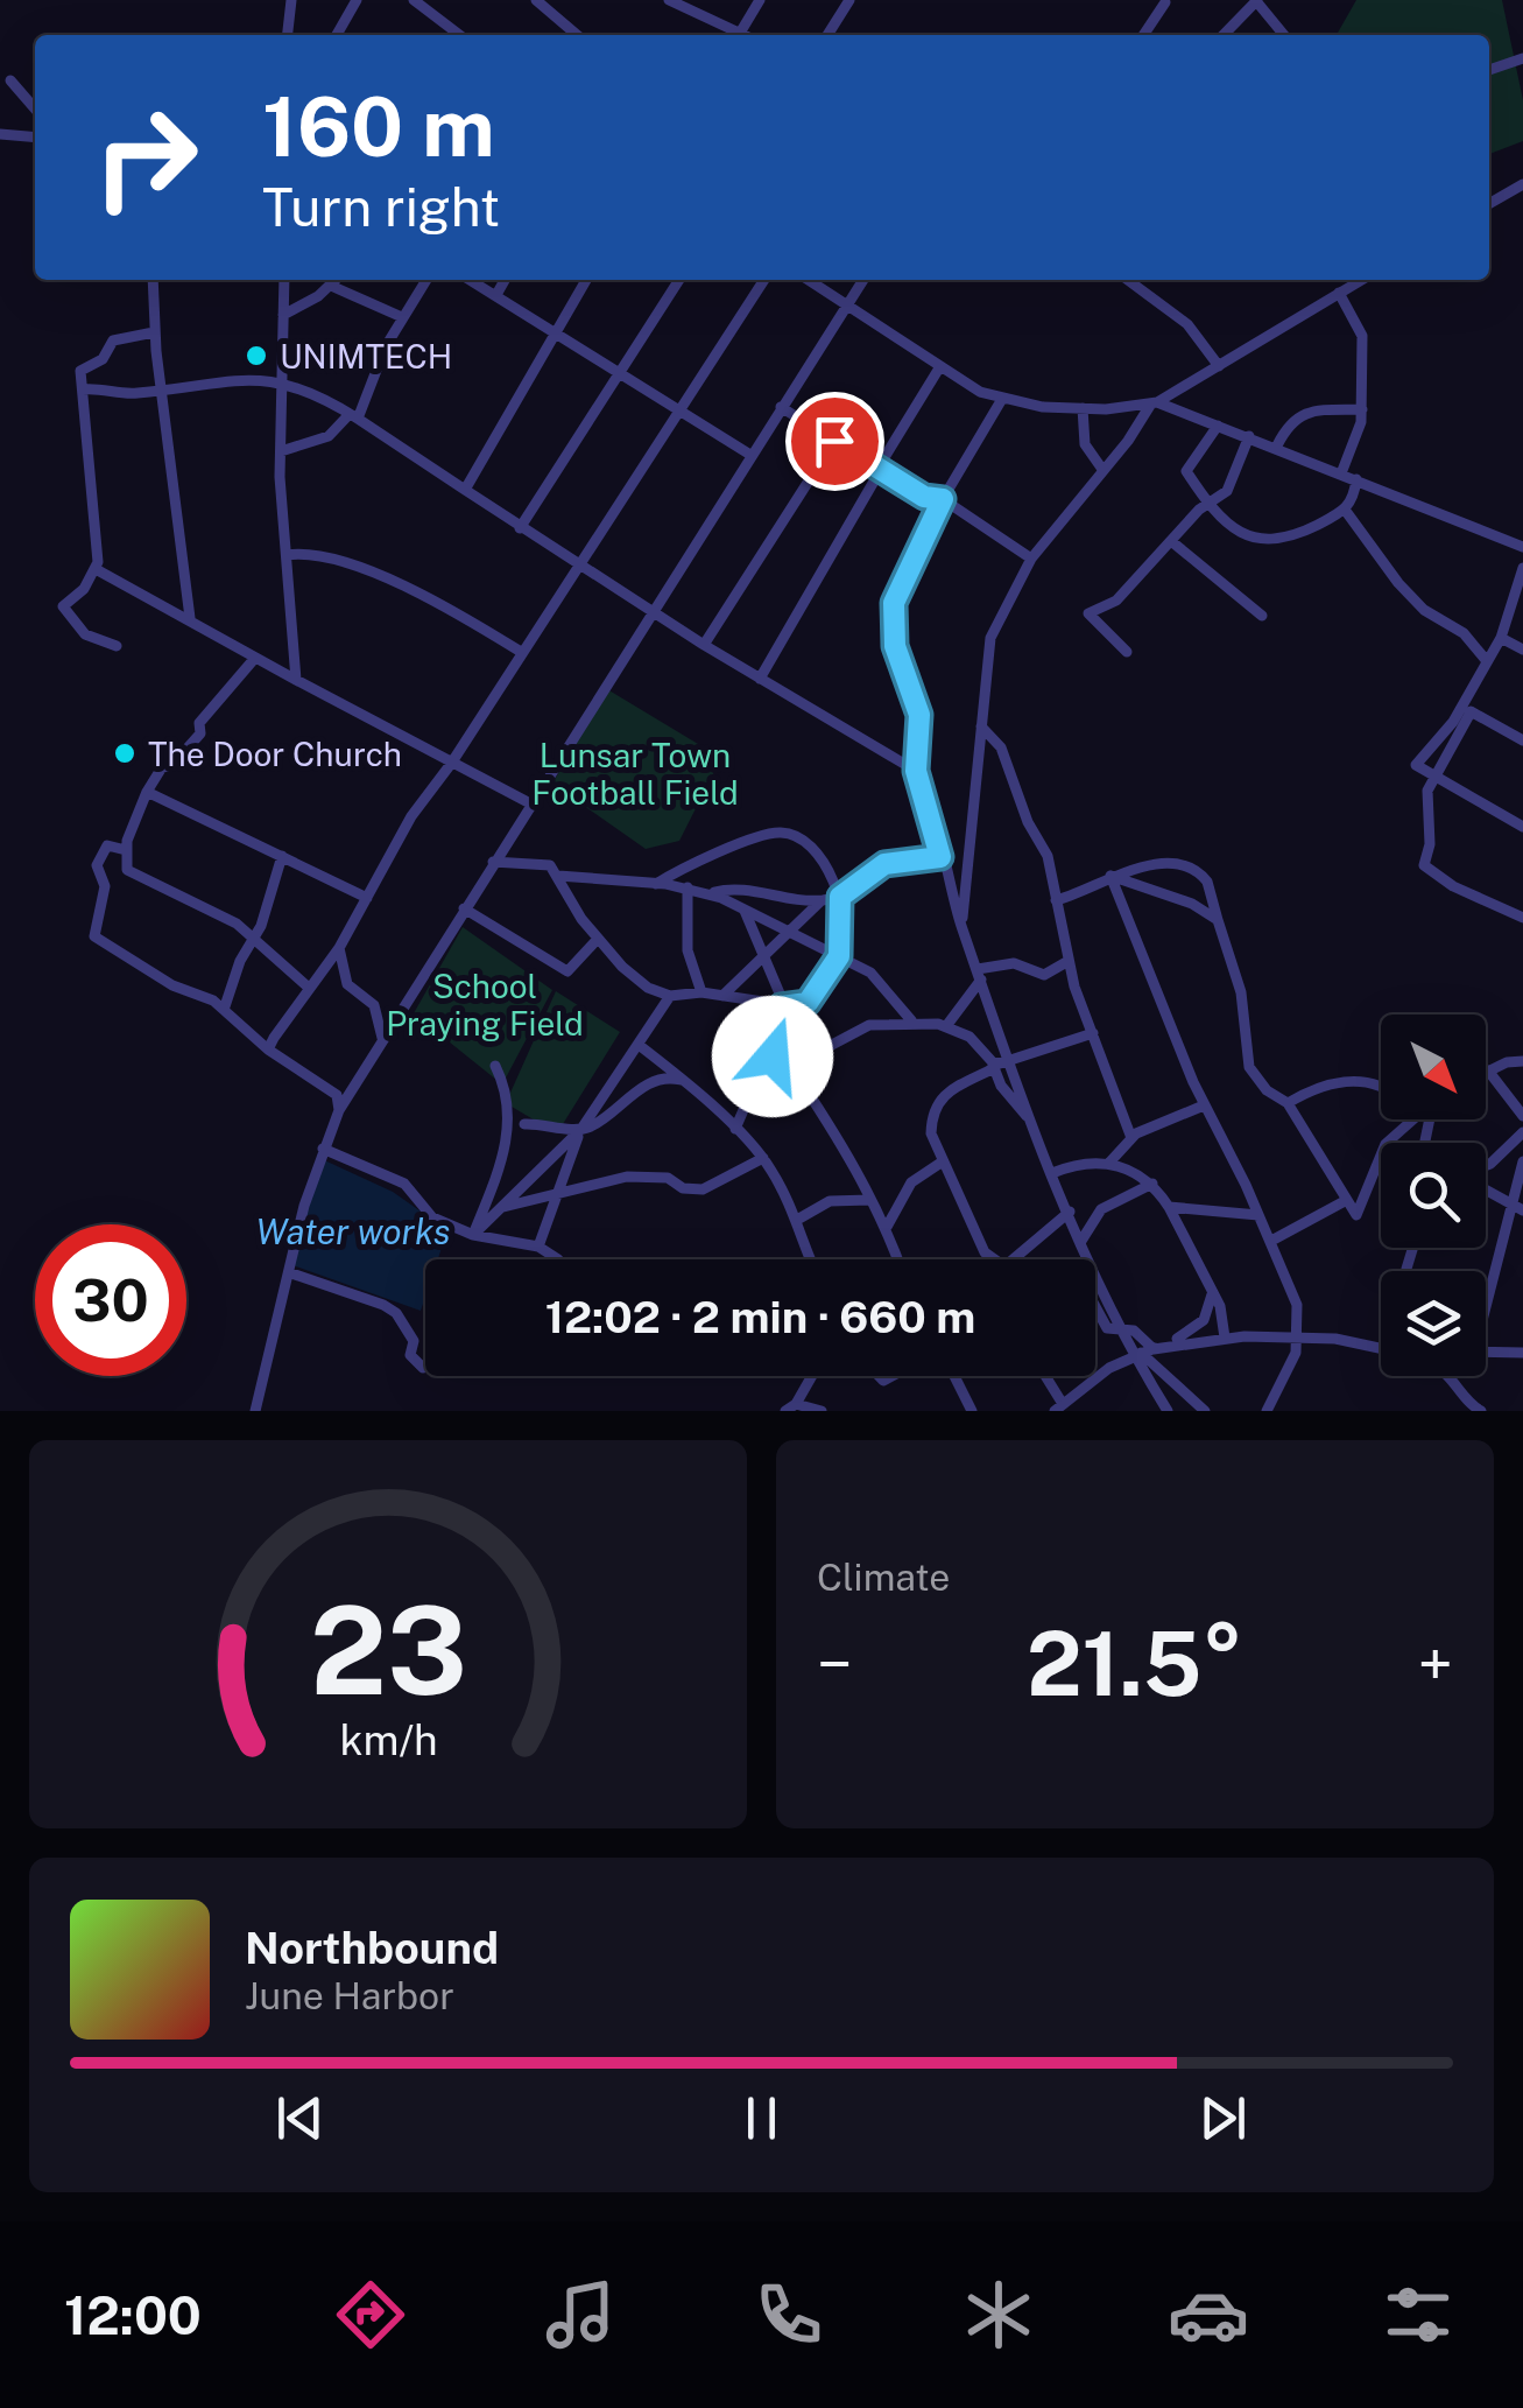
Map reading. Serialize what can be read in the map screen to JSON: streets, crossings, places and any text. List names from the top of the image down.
{
  "water": ["Water works"],
  "parks": ["Lunsar Town Football Field", "School Praying Field"],
  "places": ["UNIMTECH", "The Door Church"],
  "north": "bottom right",
  "page": {
    "turn": ["160 m", "Turn right"],
    "limit": "30",
    "trip": "12:02 · 2 min · 660 m",
    "tile": "Climate",
    "heat": ["−", "21.5°", "+"],
    "song": ["Northbound", "June Harbor"],
    "tabs": "12:00",
    "gauge": ["23", "km/h"]
  }
}
